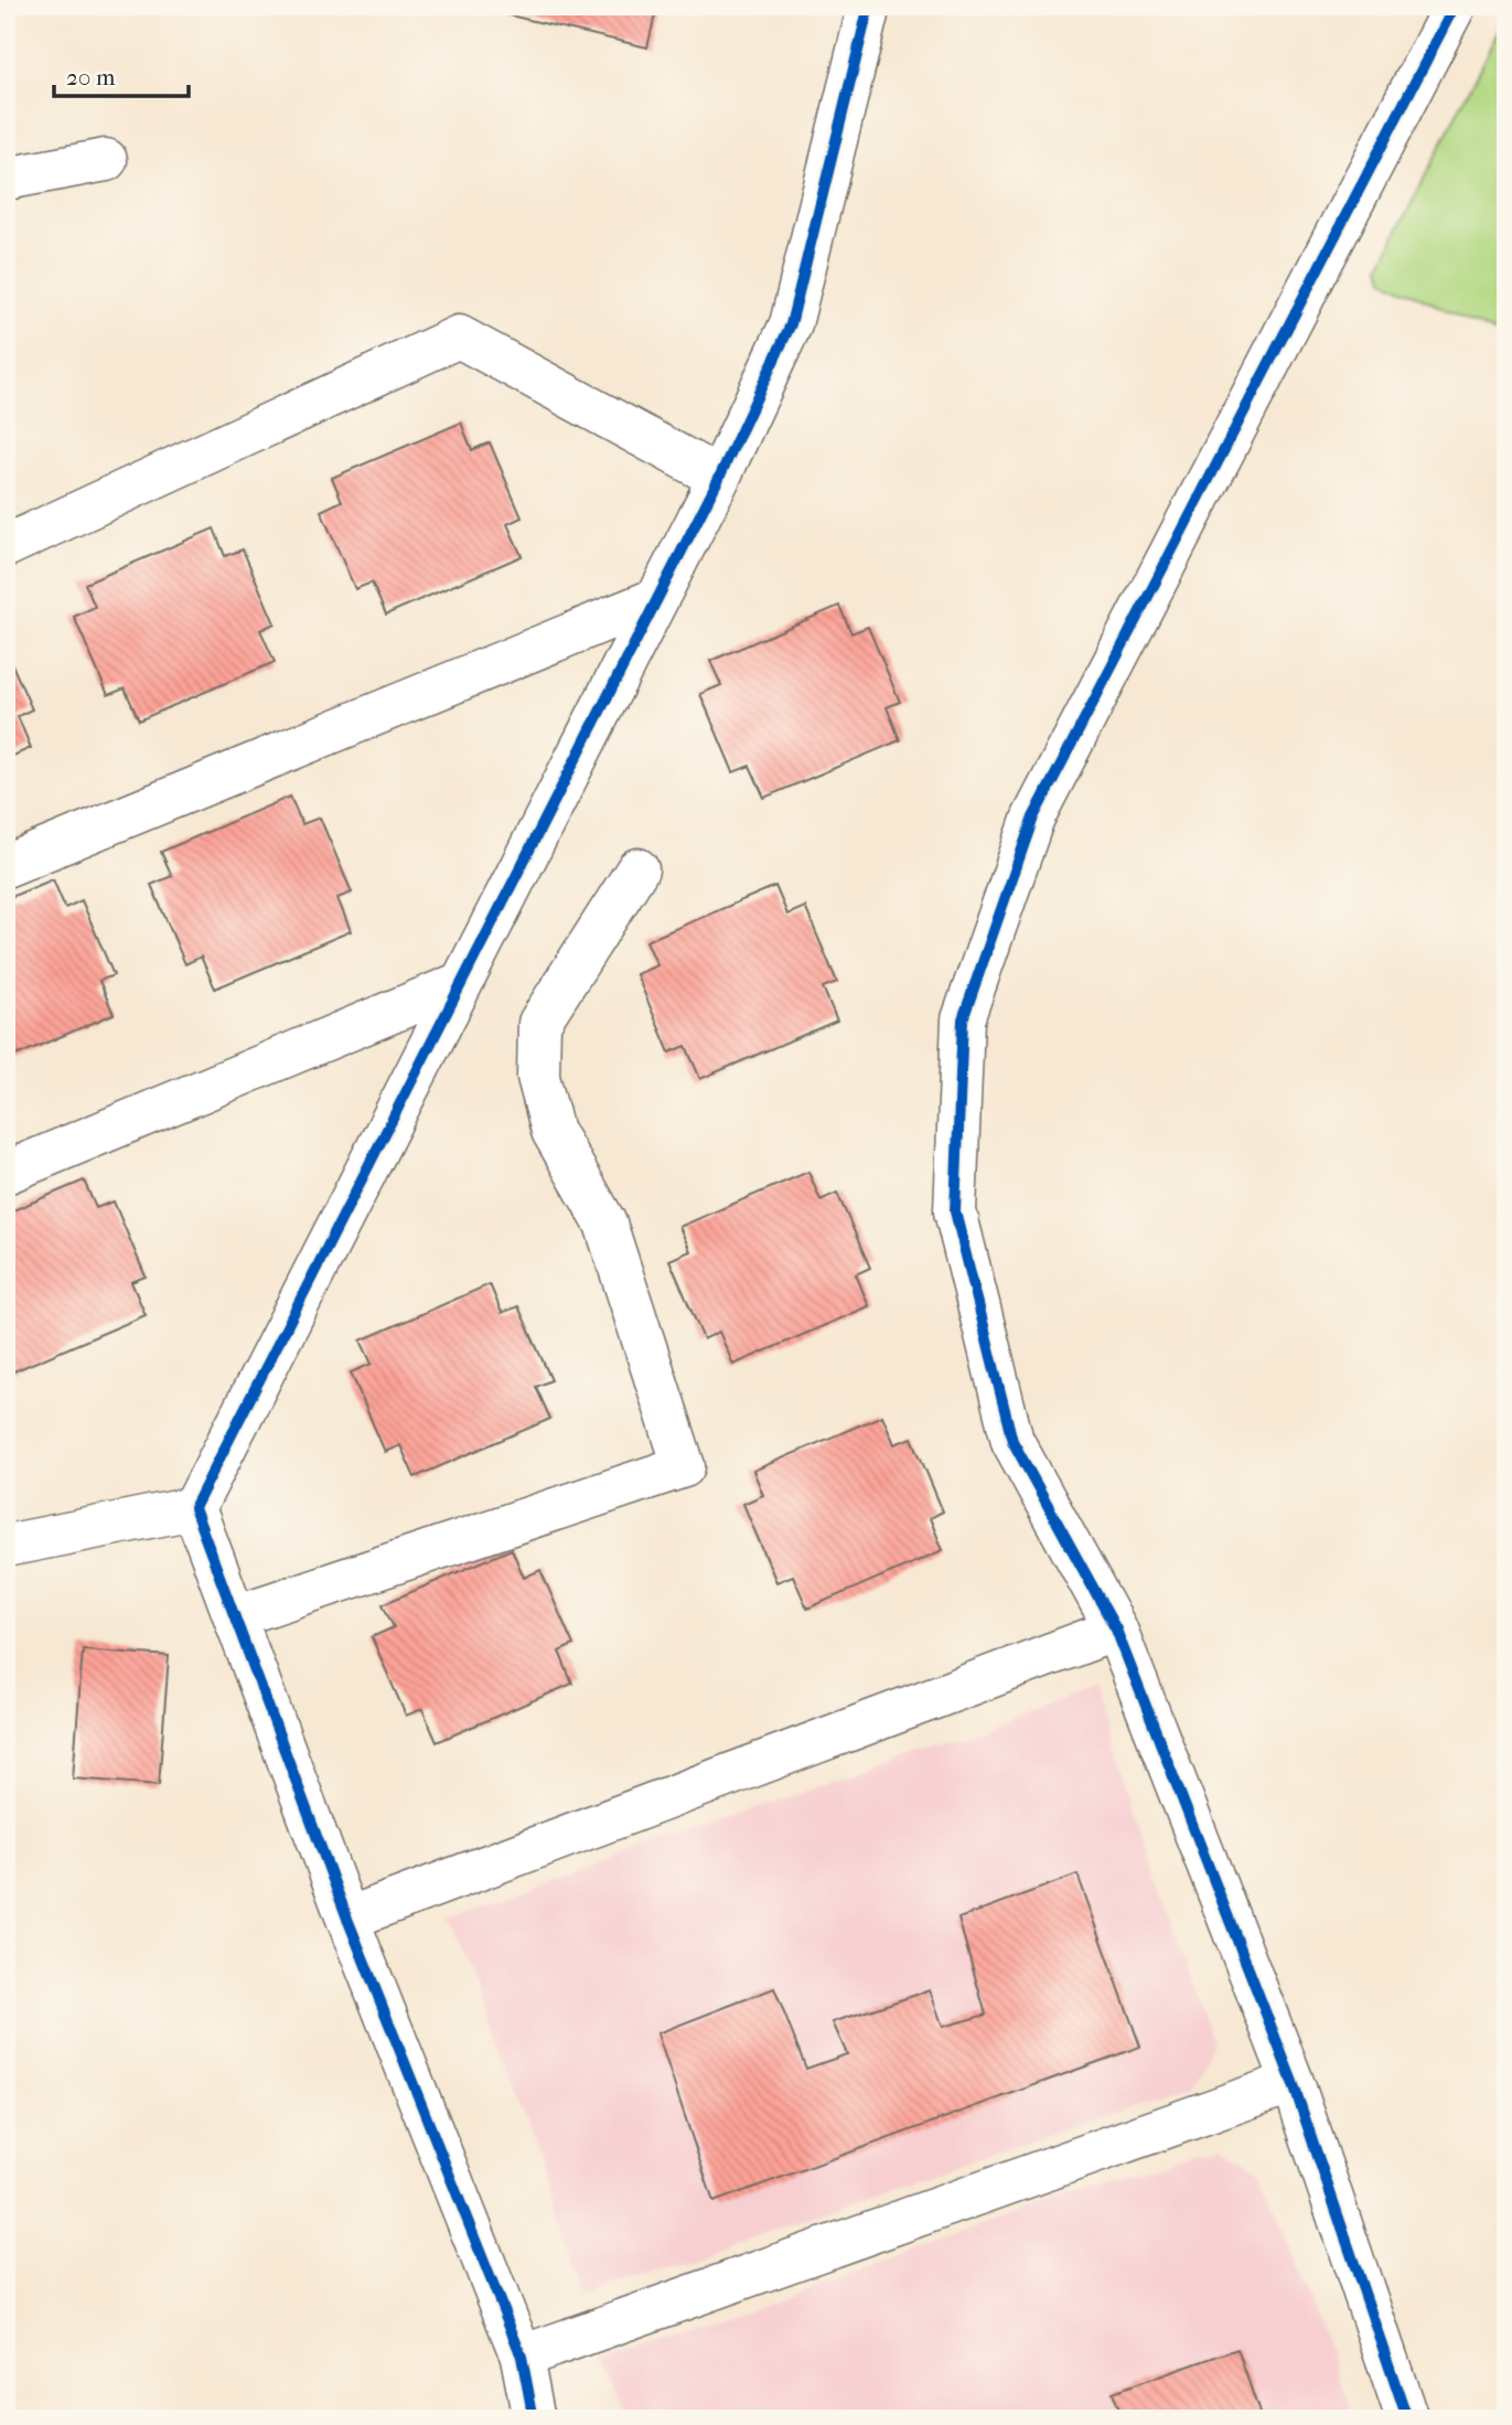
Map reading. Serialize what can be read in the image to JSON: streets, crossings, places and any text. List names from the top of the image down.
{
  "scale_bar": "20 m"
}
